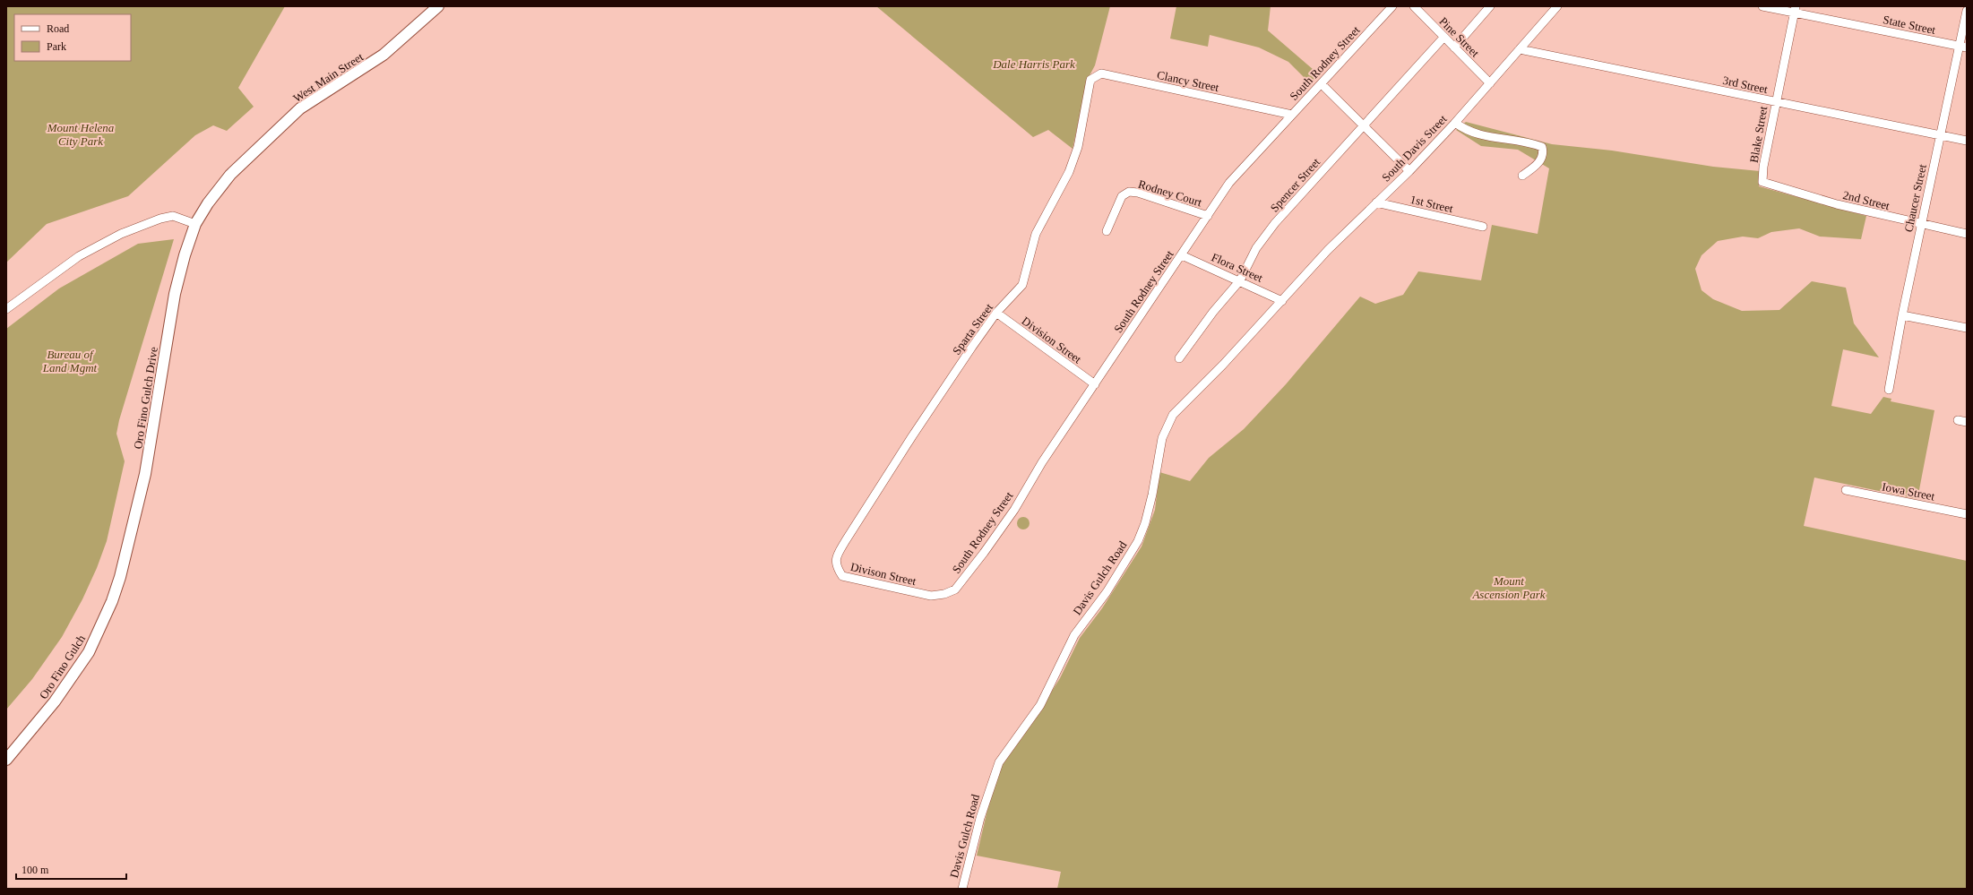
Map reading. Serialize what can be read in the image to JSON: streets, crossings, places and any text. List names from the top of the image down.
{
  "streets": {
    "street": [
      "State Street",
      "Pine Street",
      "South Rodney Street",
      "West Main Street",
      "Clancy Street",
      "3rd Street",
      "Blake Street",
      "South Davis Street",
      "Spencer Street",
      "Rodney Court",
      "Chaucer Street",
      "2nd Street",
      "1st Street",
      "Flora Street",
      "Sparta Street",
      "Division Street",
      "Oro Fino Gulch Drive",
      "Iowa Street",
      "Divison Street",
      "Davis Gulch Road",
      "Oro Fino Gulch"
    ]
  },
  "crossings": [
    ["State Street", "Blake Street"],
    ["State Street", "Chaucer Street"],
    ["Pine Street", "South Davis Street"],
    ["Pine Street", "Spencer Street"],
    ["South Rodney Street", "Clancy Street"],
    ["South Rodney Street", "Rodney Court"],
    ["South Rodney Street", "Flora Street"],
    ["South Rodney Street", "Division Street"],
    ["South Rodney Street", "Divison Street"],
    ["West Main Street", "Oro Fino Gulch Drive"],
    ["Clancy Street", "Sparta Street"],
    ["3rd Street", "Blake Street"],
    ["3rd Street", "South Davis Street"],
    ["3rd Street", "Chaucer Street"],
    ["Blake Street", "2nd Street"],
    ["South Davis Street", "1st Street"],
    ["South Davis Street", "Flora Street"],
    ["South Davis Street", "Davis Gulch Road"],
    ["Spencer Street", "Flora Street"],
    ["Chaucer Street", "2nd Street"],
    ["Flora Street", "Davis Gulch Road"],
    ["Sparta Street", "Division Street"],
    ["Sparta Street", "Divison Street"],
    ["Oro Fino Gulch Drive", "Oro Fino Gulch"]
  ],
  "parks": [
    "Dale Harris Park",
    "Mount Helena City Park",
    "Bureau of Land Mgmt",
    "Mount Ascension Park"
  ],
  "legend": ["Road", "Park"],
  "scale_bar": "100 m"
}
